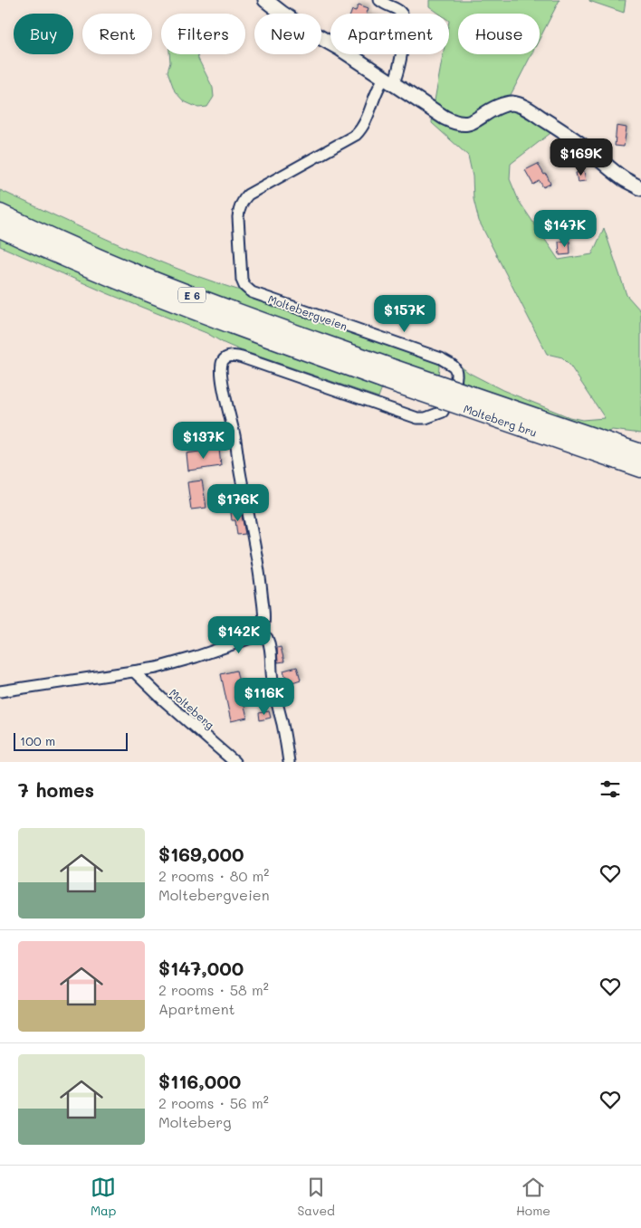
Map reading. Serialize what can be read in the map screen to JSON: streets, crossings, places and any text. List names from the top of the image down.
{
  "streets": {
    "highway": ["E 6", "Molteberg bru"],
    "street": ["Moltebergveien", "Molteberg"]
  },
  "crossings": [
    ["E 6", "Molteberg bru"]
  ],
  "scale_bar": "100 m",
  "page": {
    "chip": [
      "Buy",
      "Rent",
      "Filters",
      "New",
      "Apartment",
      "House"
    ],
    "price": [
      "$169K",
      "$147K",
      "$157K",
      "$137K",
      "$176K",
      "$142K",
      "$116K"
    ],
    "scale": "100 m",
    "heading": "7 homes",
    "list": [
      {
        "name": "$169,000",
        "note": "2 rooms · 80 m² · Moltebergveien"
      },
      {
        "name": "$147,000",
        "note": "2 rooms · 58 m² · Apartment"
      },
      {
        "name": "$116,000",
        "note": "2 rooms · 56 m² · Molteberg"
      }
    ],
    "tabs": ["Map", "Saved", "Home"]
  }
}
